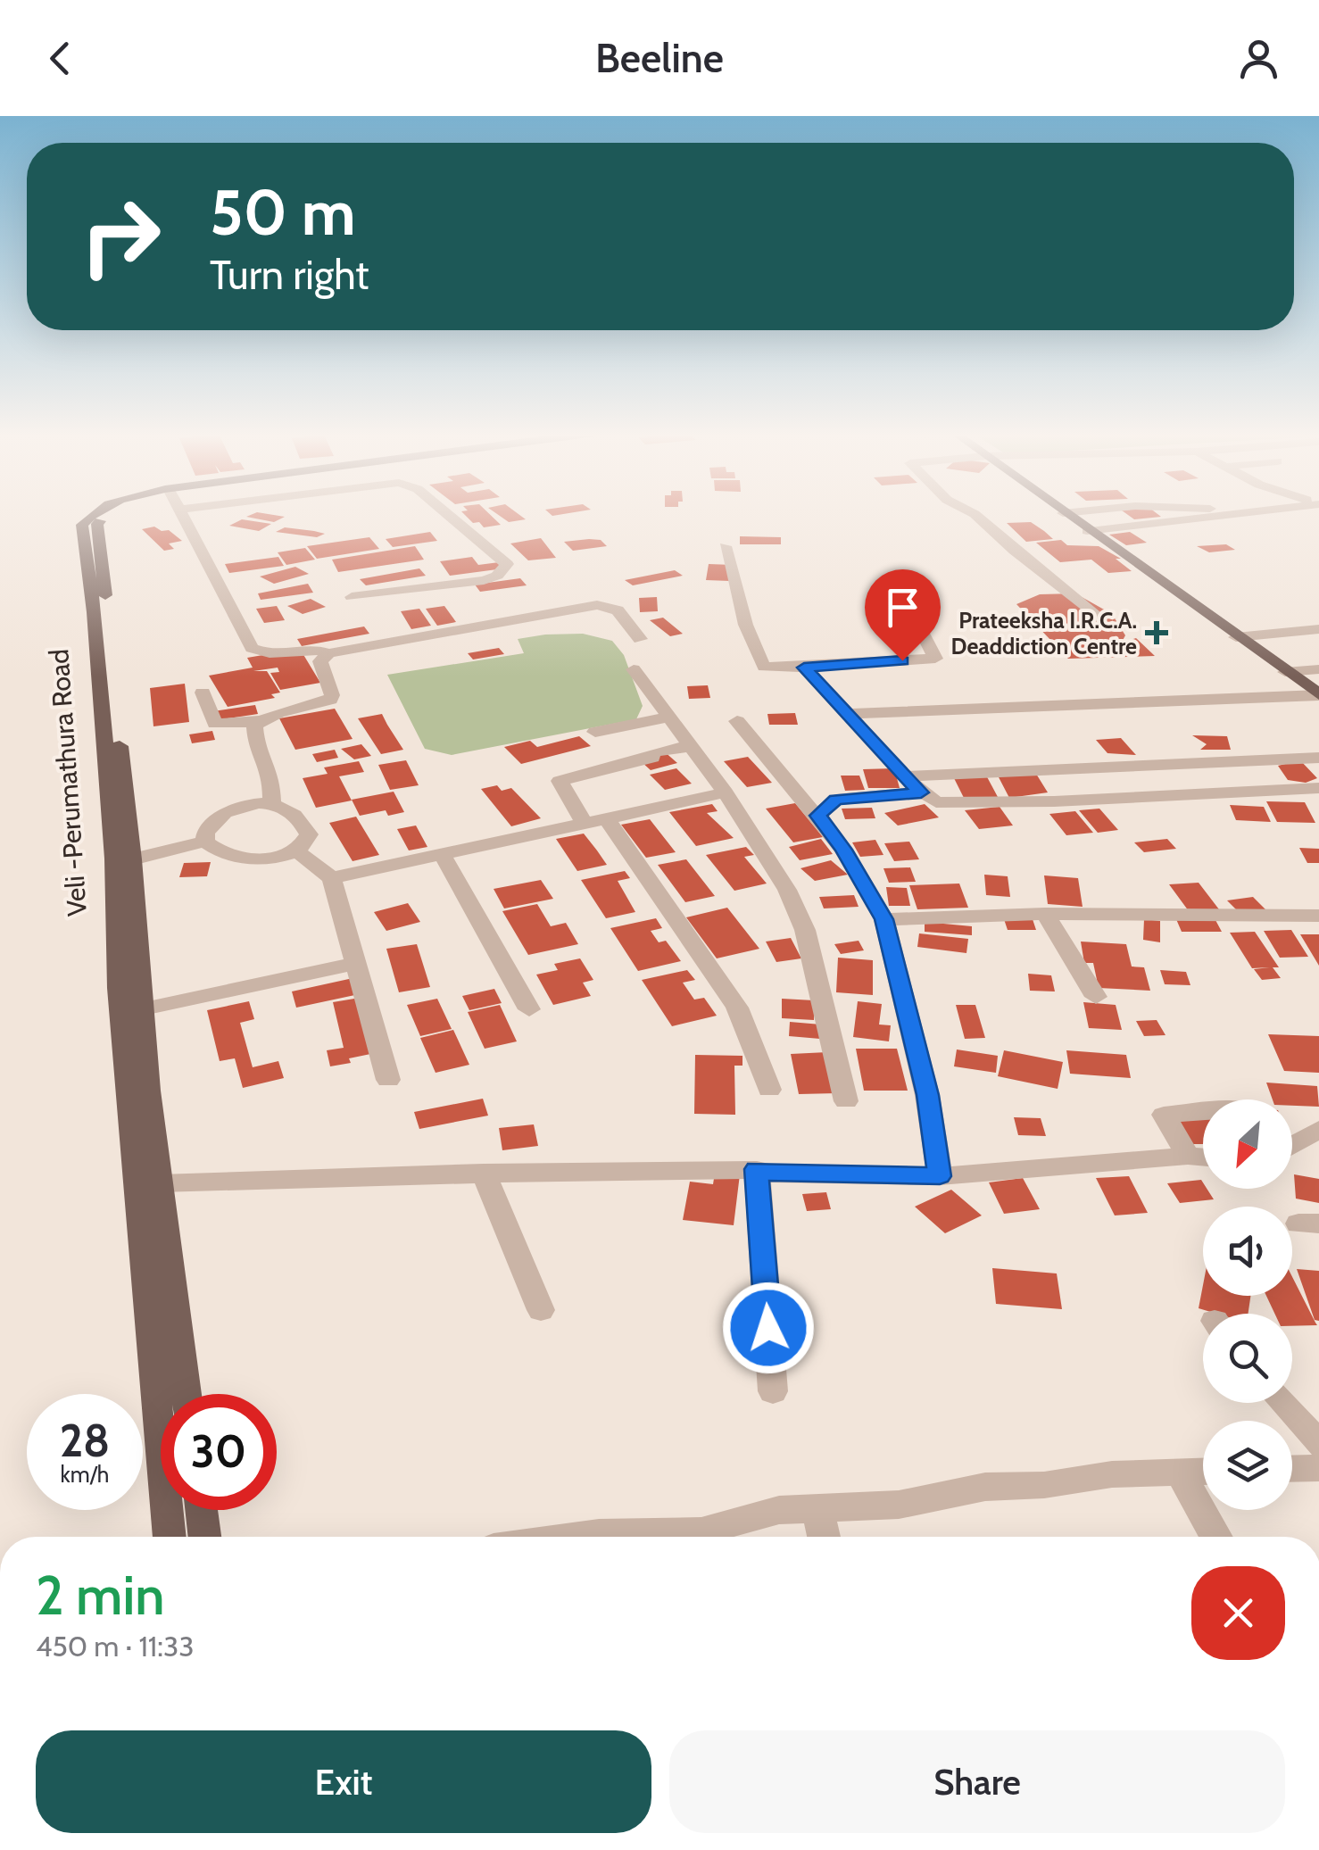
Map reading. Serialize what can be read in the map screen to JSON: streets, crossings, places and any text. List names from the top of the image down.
{
  "streets": {
    "main road": ["Veli -Perumathura Road"]
  },
  "places": {
    "health": ["Prateeksha I.R.C.A. Deaddiction Centre"]
  },
  "north": "bottom left",
  "page": {
    "header": "Beeline",
    "turn": ["50 m", "Turn right"],
    "speed": "28 km/h",
    "limit": "30",
    "heading": ["2 min", "450 m · 11:33"],
    "buttons": ["Exit", "Share"]
  }
}
